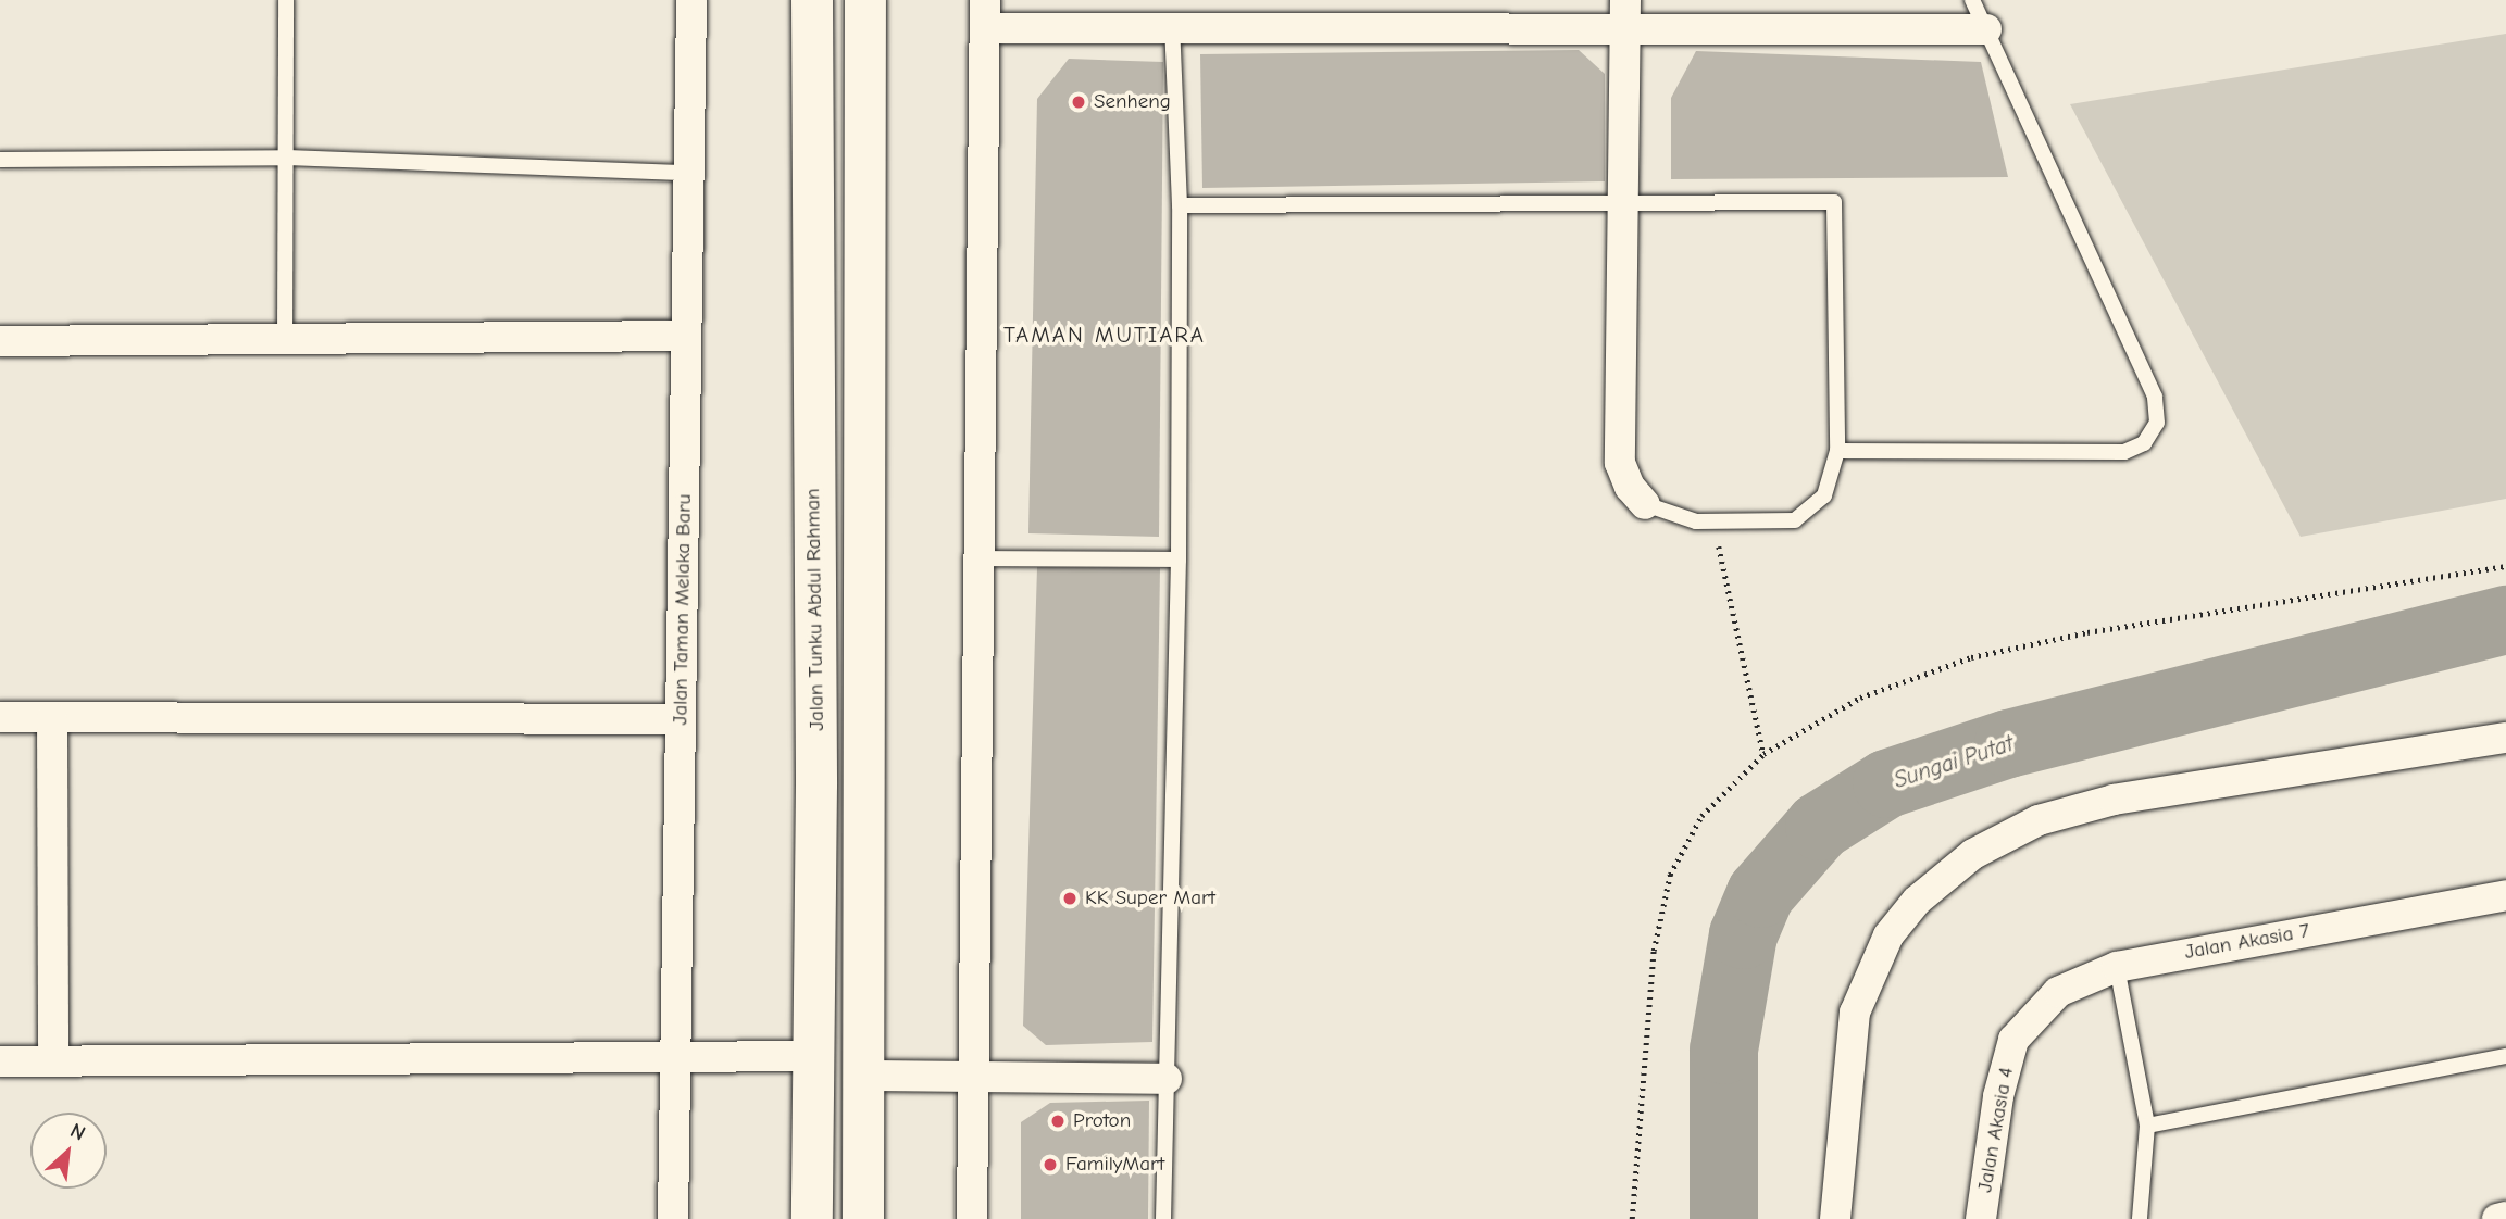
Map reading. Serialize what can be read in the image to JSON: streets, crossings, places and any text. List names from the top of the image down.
{
  "streets": {
    "main road": ["Jalan Tunku Abdul Rahman"],
    "street": ["Jalan Taman Melaka Baru", "Jalan Akasia 7", "Jalan Akasia 4"]
  },
  "crossings": [
    ["Jalan Akasia 7", "Jalan Akasia 4"]
  ],
  "districts": ["TAMAN MUTIARA"],
  "water": ["Sungai Putat"],
  "places": [
    "Senheng",
    "KK Super Mart",
    "Proton",
    "FamilyMart"
  ],
  "north": "top right"
}
